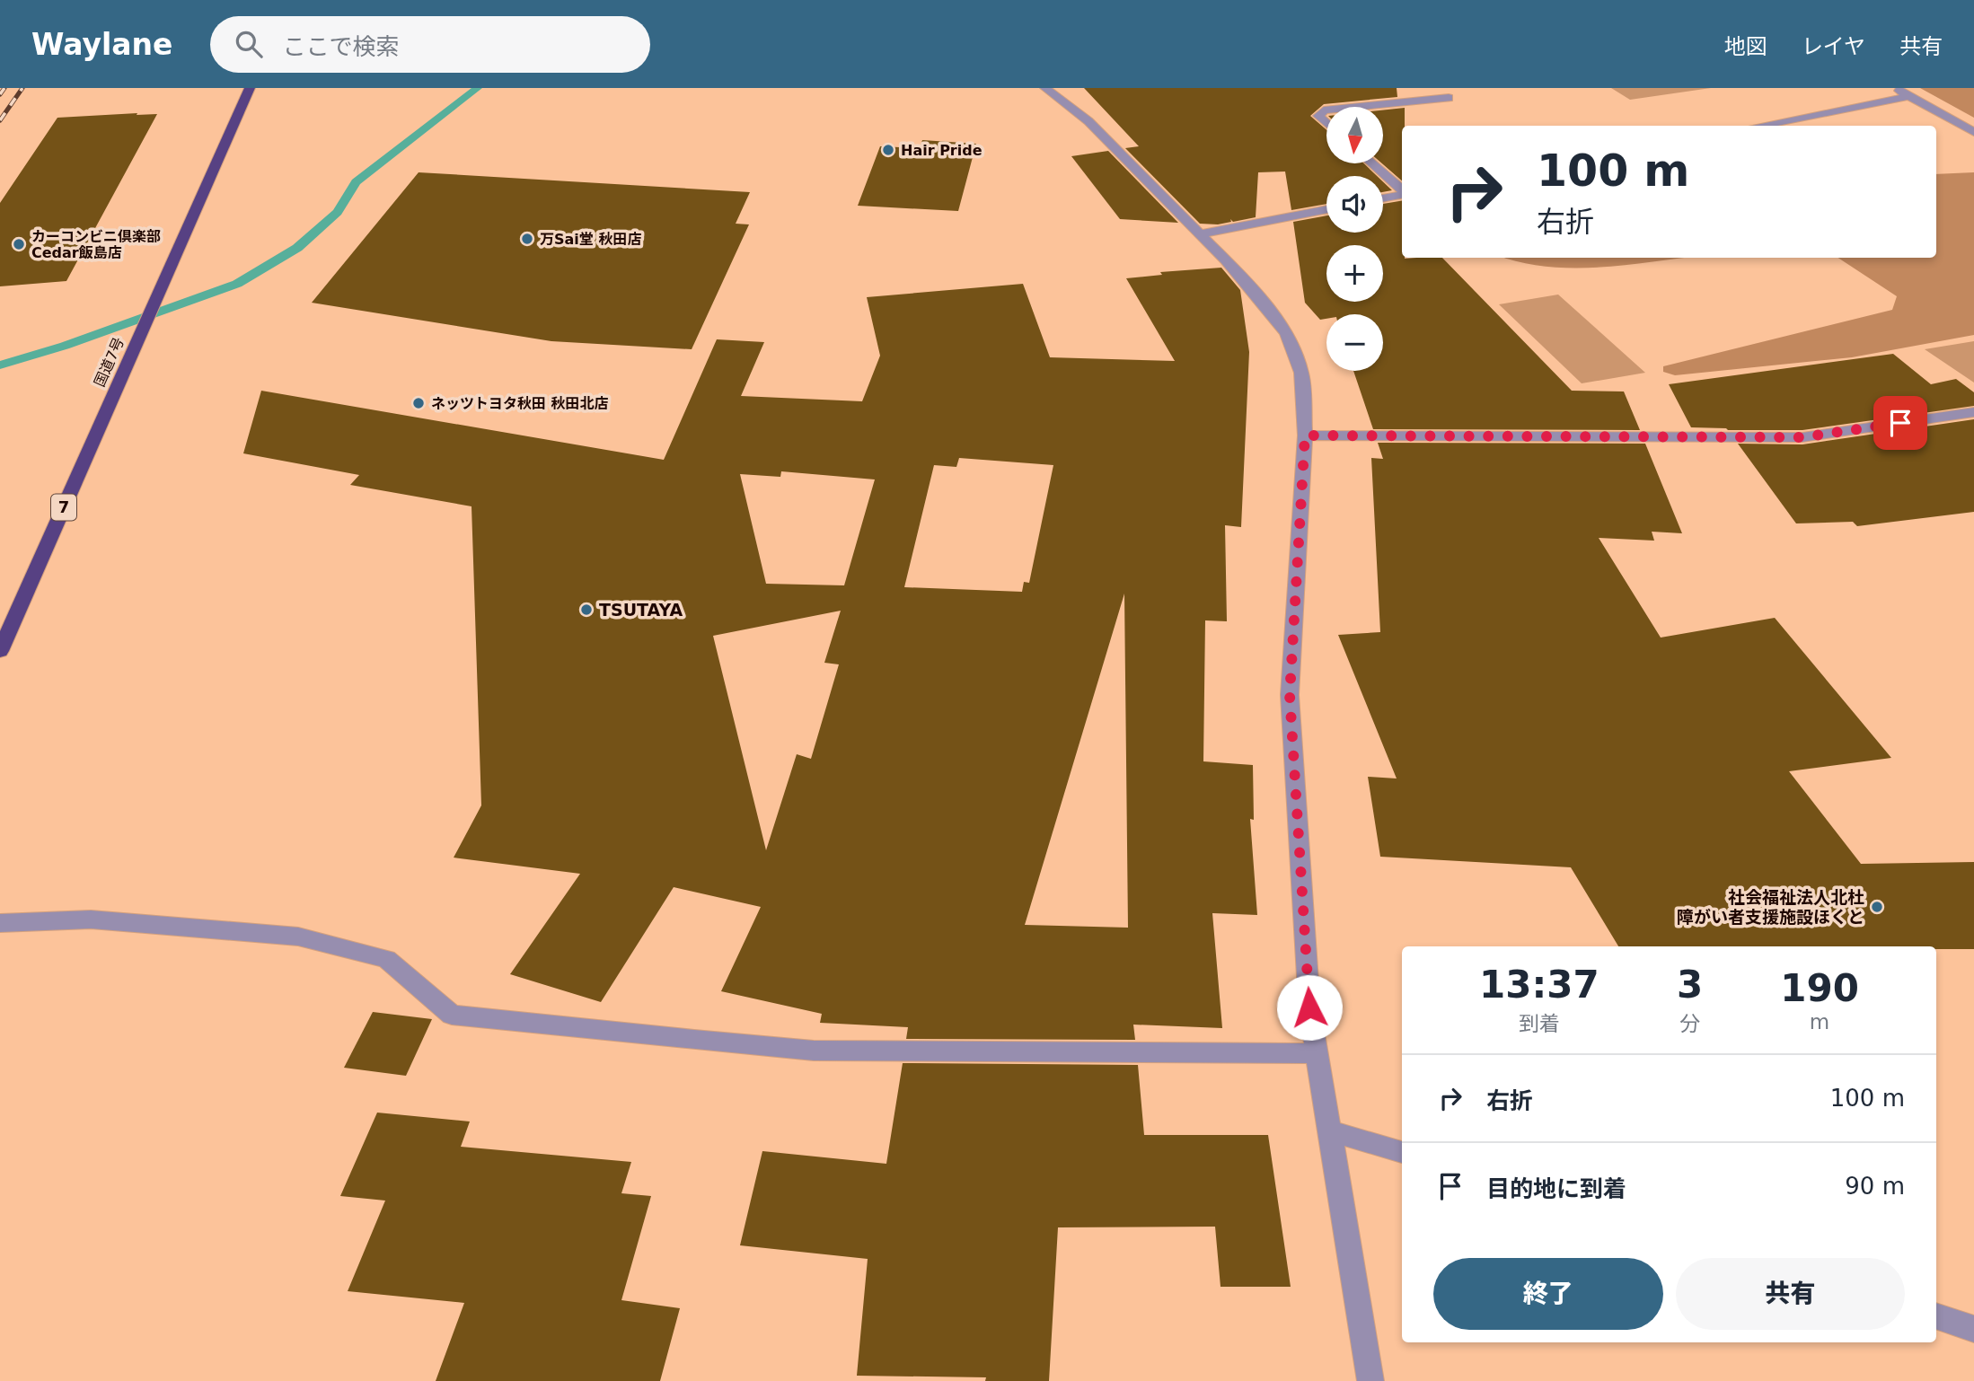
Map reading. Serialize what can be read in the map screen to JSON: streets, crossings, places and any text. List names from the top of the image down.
{
  "streets": {
    "highway": ["国道7号", "7"]
  },
  "places": [
    "Hair Pride",
    "万Sai堂 秋田店",
    "カーコンビニ倶楽部 Cedar飯島店",
    "ネッツトヨタ秋田 秋田北店",
    "TSUTAYA",
    "社会福祉法人北杜 障がい者支援施設ほくと"
  ],
  "north": "bottom",
  "page": {
    "header": "Waylane",
    "search": "ここで検索",
    "nav": ["地図", "レイヤ", "共有"],
    "map_buttons": ["+", "−"],
    "turn": ["100 m", "右折"],
    "eta": [
      "13:37",
      "到着",
      "3",
      "分",
      "190",
      "m"
    ],
    "list": [
      {
        "name": "右折",
        "value": "100 m"
      },
      {
        "name": "目的地に到着",
        "value": "90 m"
      }
    ],
    "buttons": ["終了", "共有"]
  }
}
